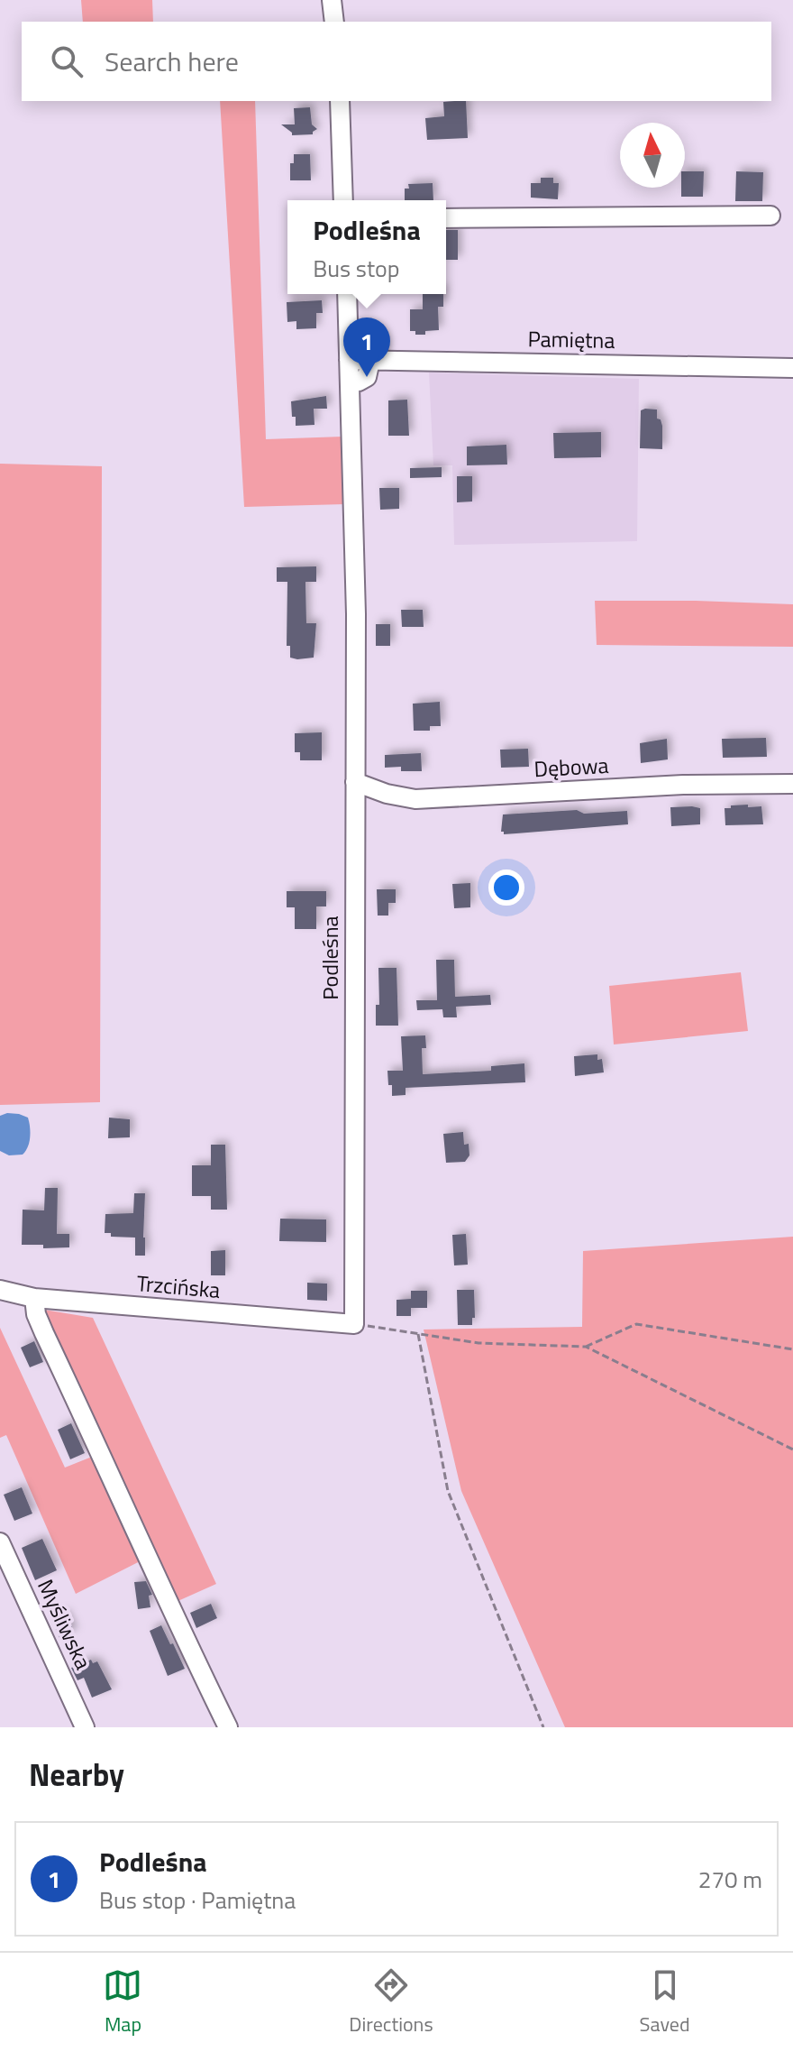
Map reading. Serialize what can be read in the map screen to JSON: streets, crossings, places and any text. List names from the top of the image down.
{
  "streets": {
    "street": [
      "Pamiętna",
      "Dębowa",
      "Podleśna",
      "Trzcińska",
      "Myśliwska"
    ]
  },
  "crossings": [
    ["Pamiętna", "Podleśna"],
    ["Dębowa", "Podleśna"],
    ["Podleśna", "Trzcińska"]
  ],
  "north": "top",
  "page": {
    "search": "Search here",
    "popup": ["Podleśna", "Bus stop"],
    "pins": "1",
    "heading": "Nearby",
    "list": [
      {
        "mark": "1",
        "name": "Podleśna",
        "note": "Bus stop · Pamiętna",
        "value": "270 m"
      }
    ],
    "nav": ["Map", "Directions", "Saved"]
  }
}
